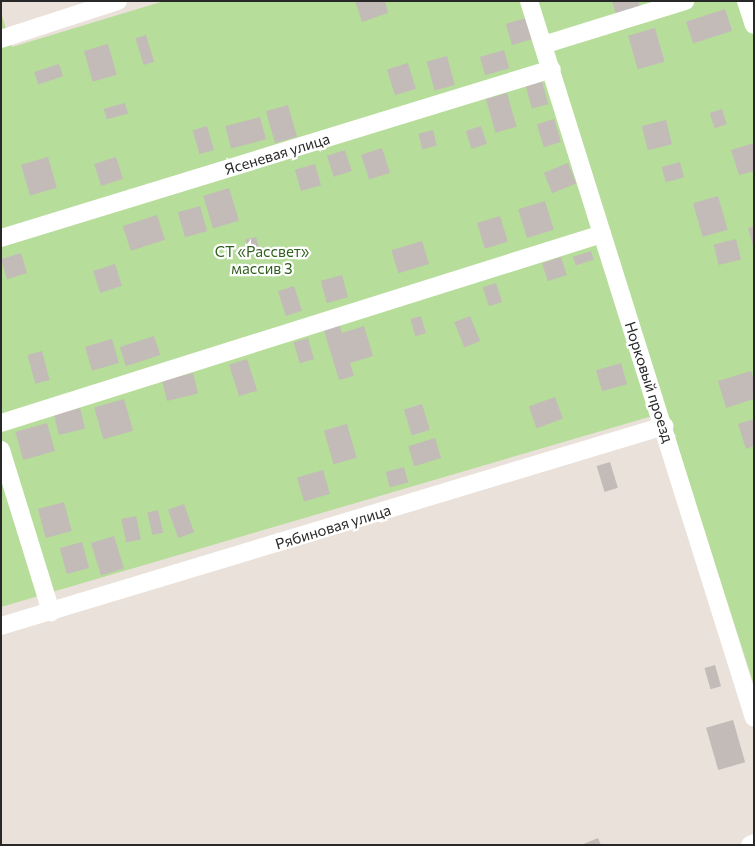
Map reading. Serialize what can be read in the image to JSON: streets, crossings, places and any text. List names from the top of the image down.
{
  "streets": {
    "street": ["Ясеневая улица", "Норковый проезд", "Рябиновая улица"]
  },
  "crossings": [
    ["Ясеневая улица", "Норковый проезд"],
    ["Норковый проезд", "Рябиновая улица"]
  ],
  "parks": ["СТ «Рассвет» массив 3"]
}
